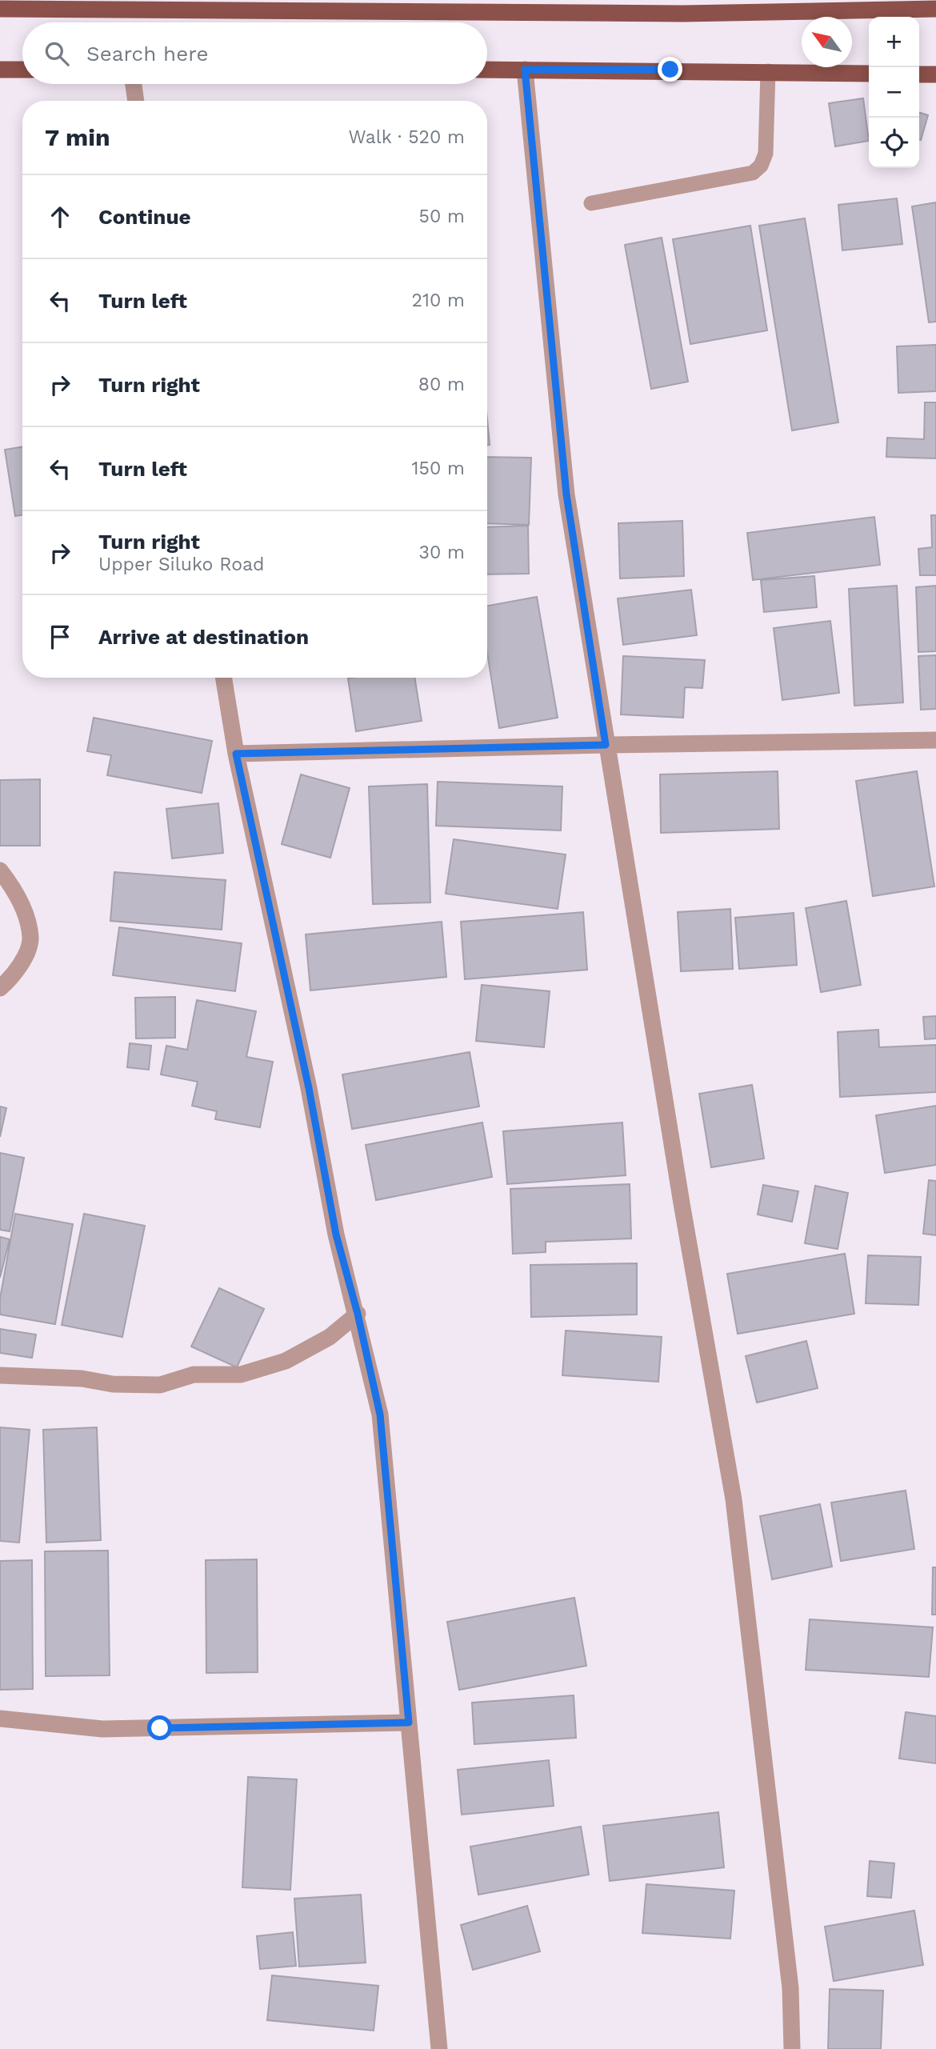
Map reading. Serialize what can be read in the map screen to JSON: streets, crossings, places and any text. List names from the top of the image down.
{
  "north": "top left",
  "page": {
    "map_buttons": ["+", "−"],
    "search": "Search here",
    "heading": ["7 min", "Walk · 520 m"],
    "list": [
      ["Continue", "50 m"],
      ["Turn left", "210 m"],
      ["Turn right", "80 m"],
      ["Turn left", "150 m"],
      ["Turn right", "Upper Siluko Road", "30 m"],
      "Arrive at destination"
    ]
  }
}
